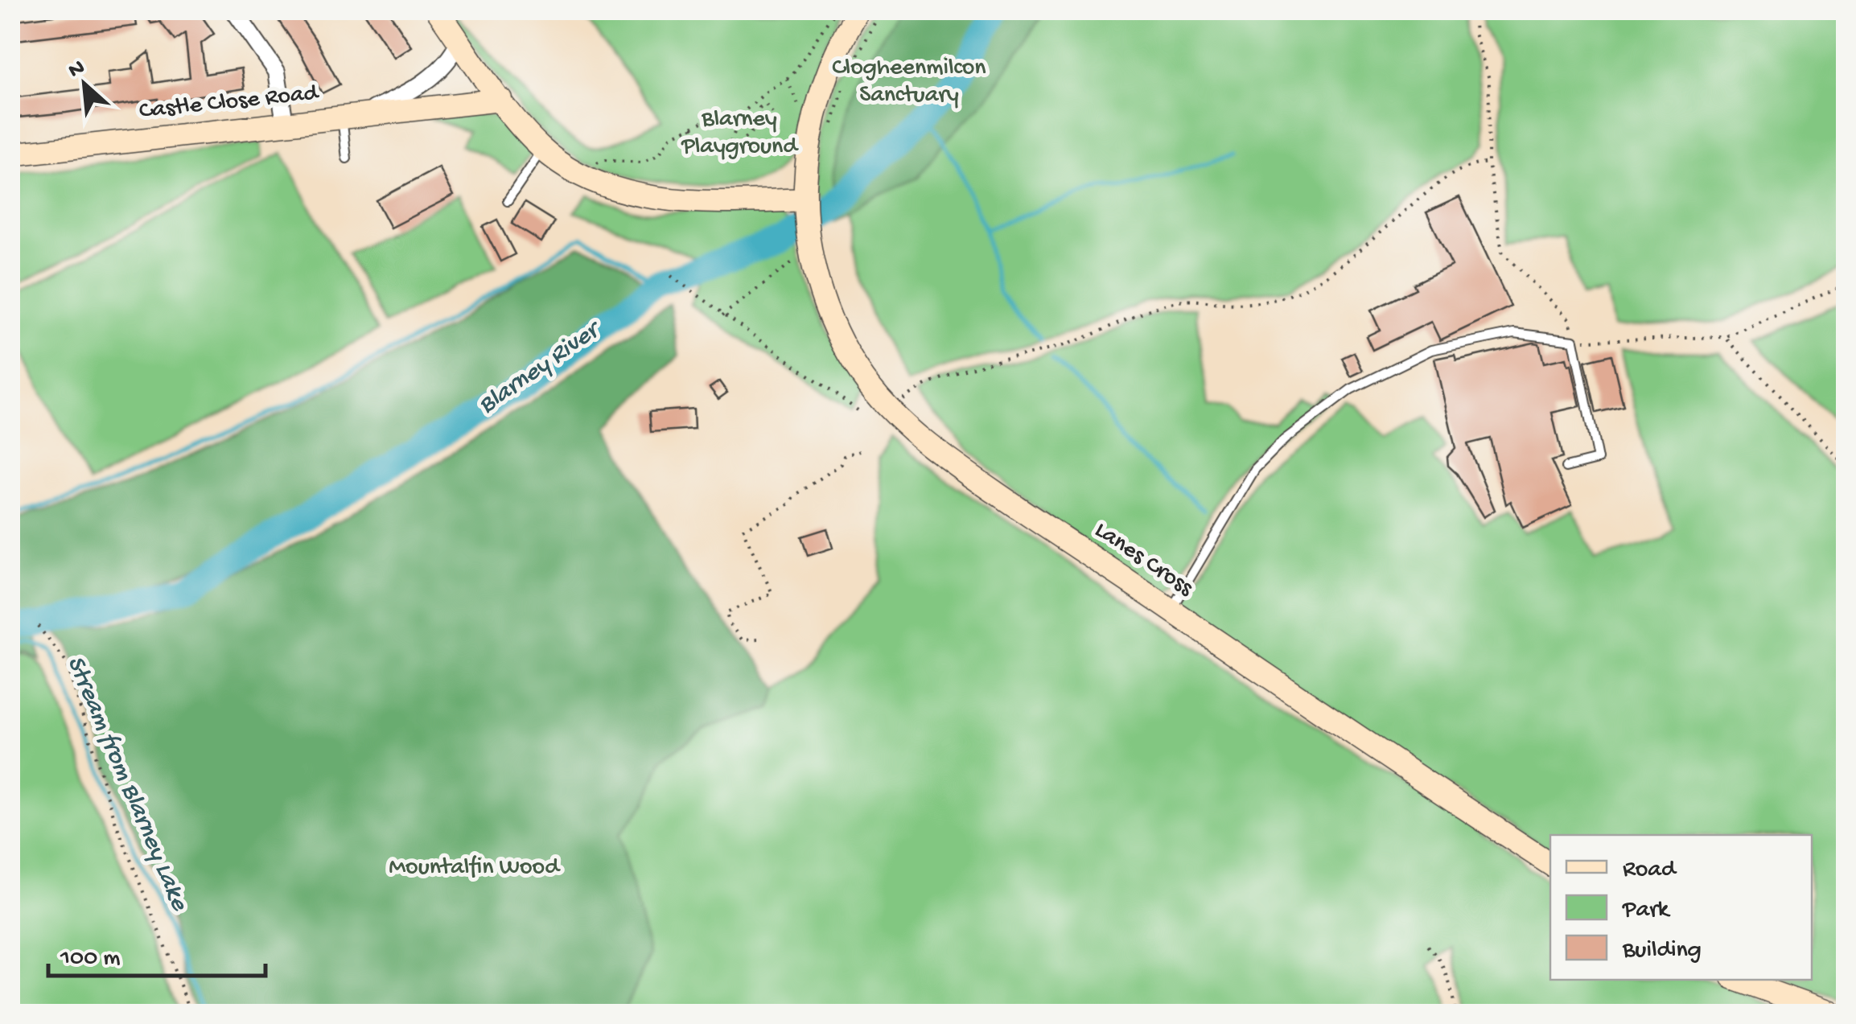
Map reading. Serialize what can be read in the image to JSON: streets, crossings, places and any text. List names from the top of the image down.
{
  "streets": {
    "street": ["Castle Close Road", "Lanes Cross"]
  },
  "water": ["Blarney River", "Stream from Blarney Lake"],
  "parks": ["Clogheenmilcon Sanctuary", "Blarney Playground", "Mountalfin Wood"],
  "legend": ["Road", "Park", "Building"],
  "scale_bar": "100 m",
  "north": "top left"
}
